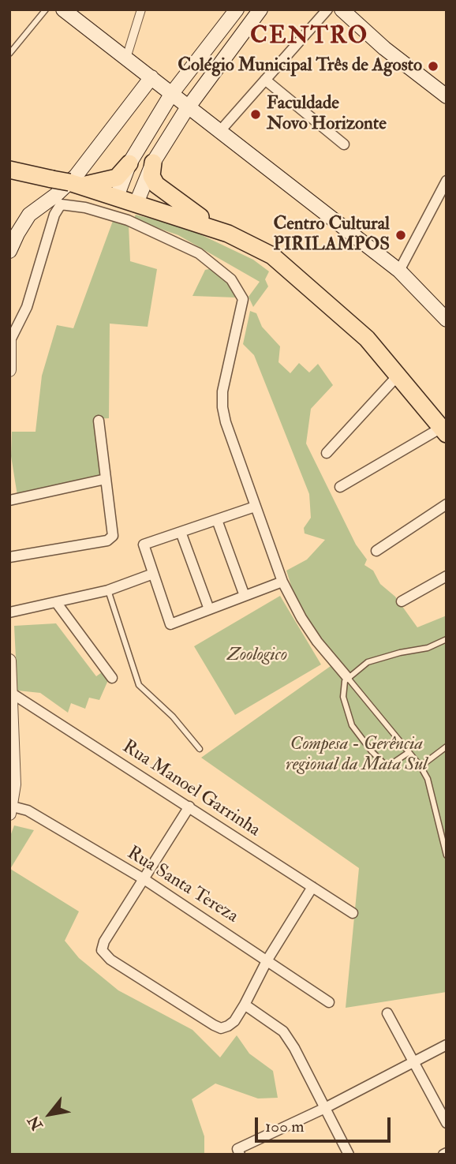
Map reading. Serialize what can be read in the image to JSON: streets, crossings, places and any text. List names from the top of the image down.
{
  "streets": {
    "street": ["Rua Manoel Garrinha", "Rua Santa Tereza"]
  },
  "districts": ["CENTRO"],
  "parks": ["Zoologico", "Compesa - Gerência regional da Mata Sul"],
  "places": ["Colégio Municipal Três de Agosto", "Faculdade Novo Horizonte", "Centro Cultural PIRILAMPOS"],
  "scale_bar": "100 m",
  "north": "bottom left"
}
